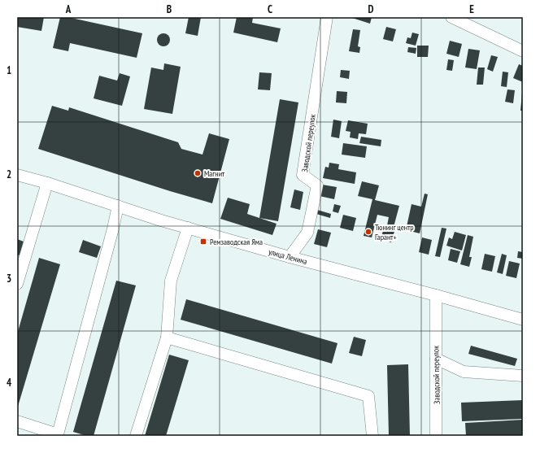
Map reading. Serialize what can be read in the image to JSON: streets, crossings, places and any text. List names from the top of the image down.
{
  "streets": {
    "street": ["Заводской переулок", "улица Ленина"]
  },
  "crossings": [
    ["Заводской переулок", "улица Ленина"]
  ],
  "places": {
    "other": ["Магнит", "Тюнинг центр Гарант+"],
    "transit": ["Ремзаводская Яма"]
  },
  "grid": {
    "columns": [
      "A",
      "B",
      "C",
      "D",
      "E"
    ],
    "rows": [
      "1",
      "2",
      "3",
      "4"
    ]
  }
}
